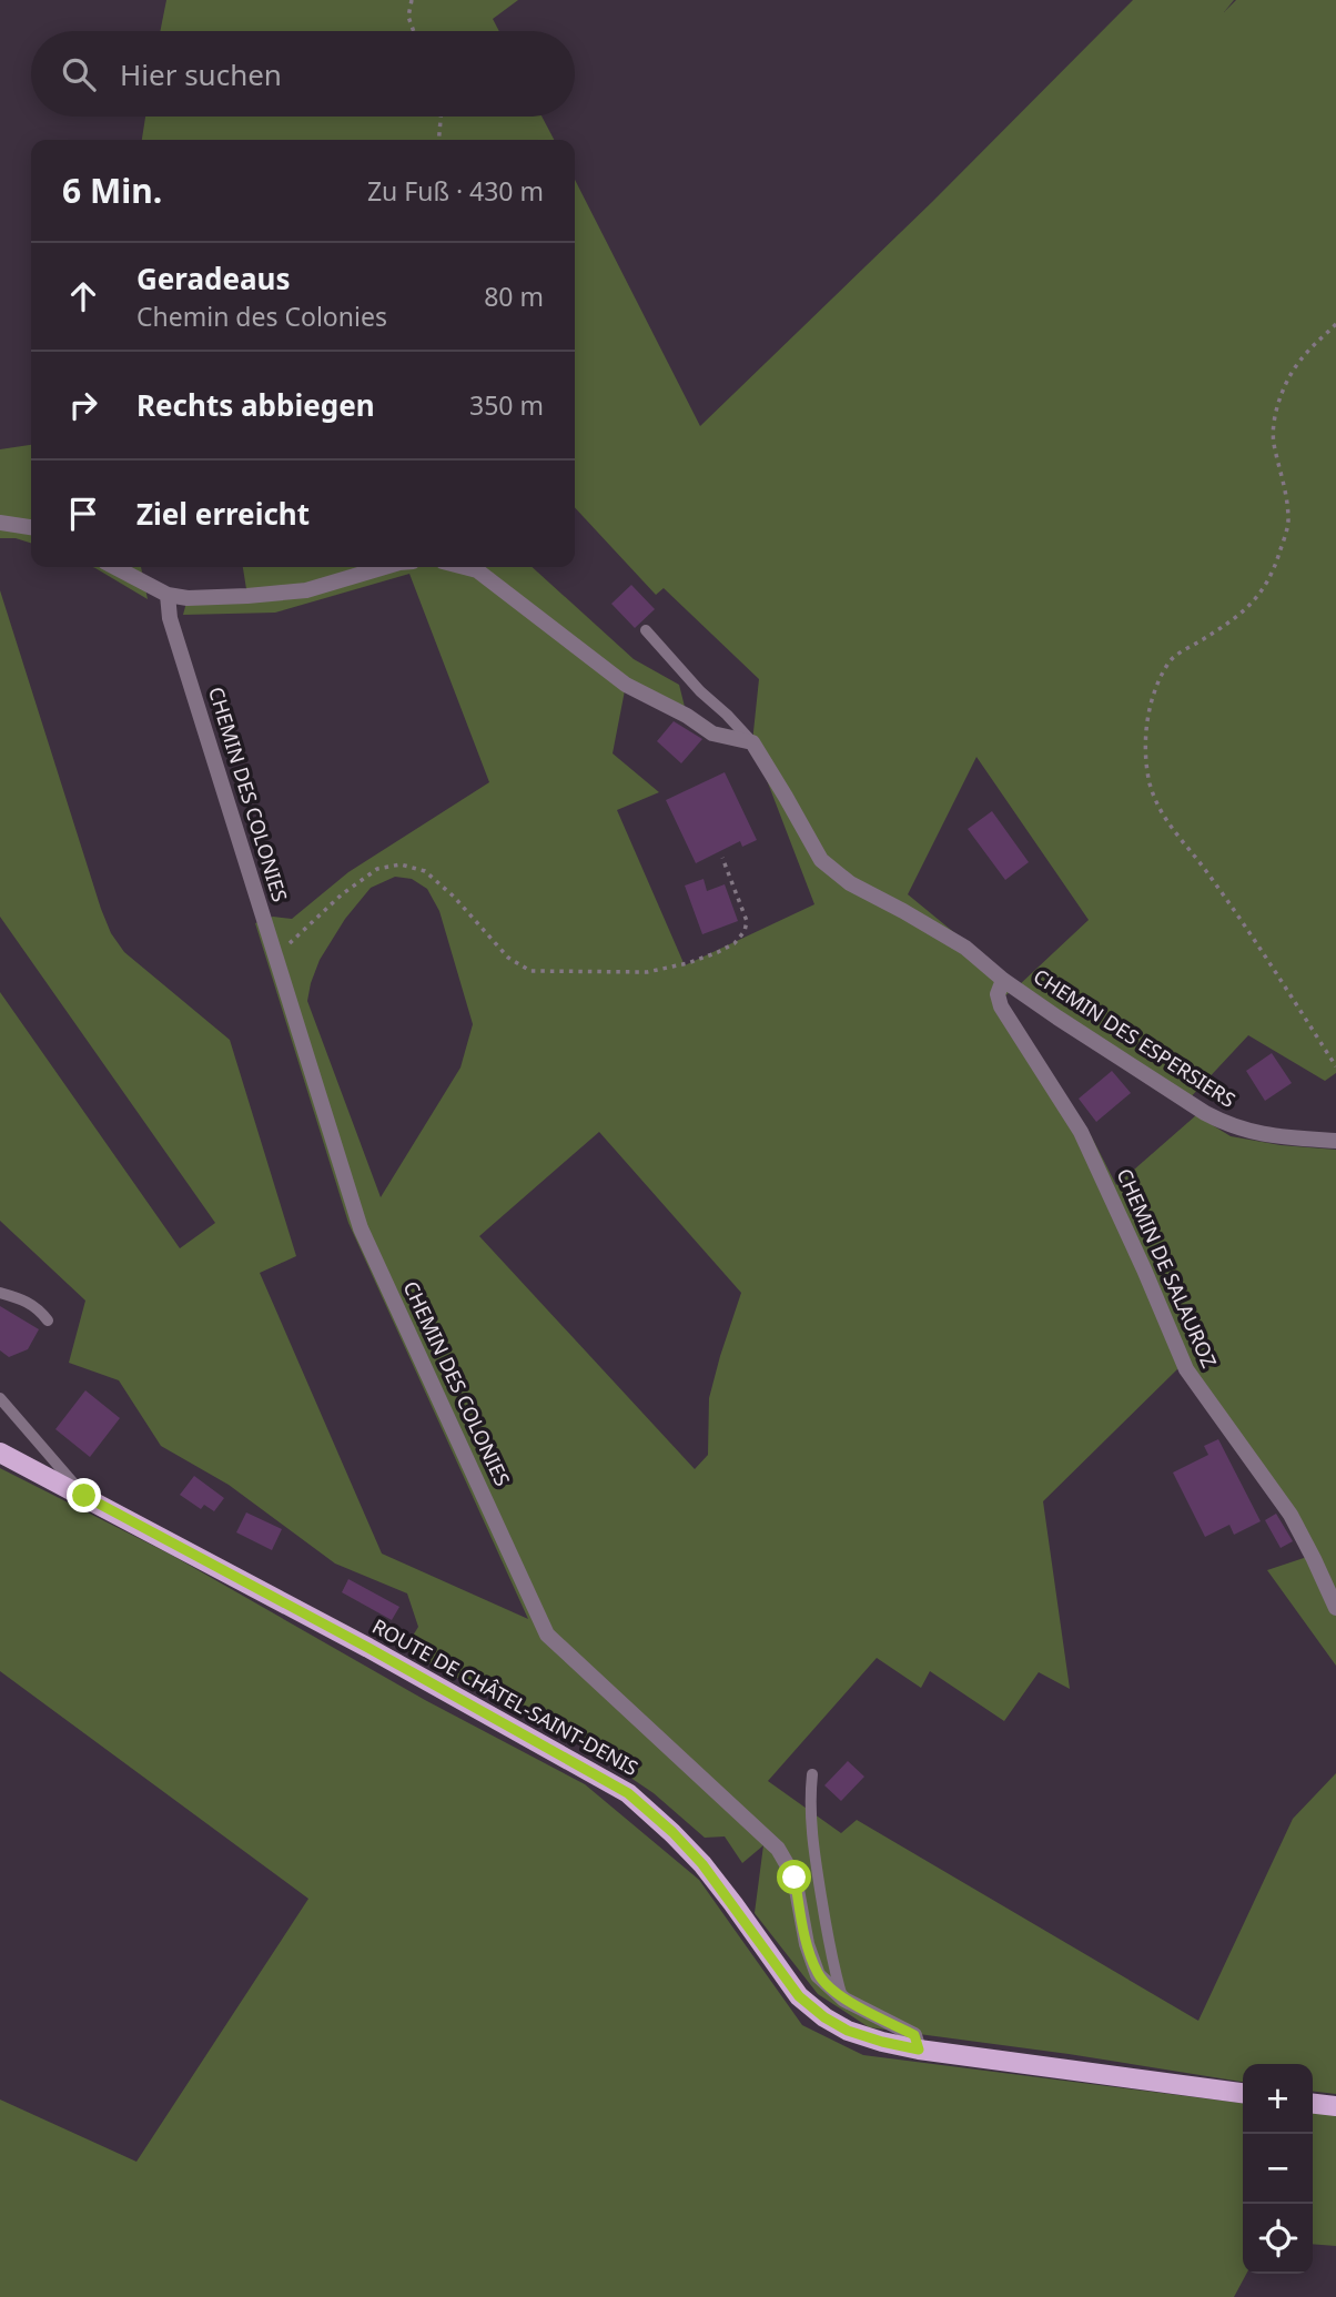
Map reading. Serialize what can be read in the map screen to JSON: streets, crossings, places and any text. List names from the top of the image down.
{
  "streets": {
    "main road": ["ROUTE DE CHÂTEL-SAINT-DENIS"],
    "street": ["CHEMIN DES COLONIES", "CHEMIN DES ESPERSIERS", "CHEMIN DE SALAUROZ"]
  },
  "crossings": [
    ["CHEMIN DES COLONIES", "ROUTE DE CHÂTEL-SAINT-DENIS"],
    ["CHEMIN DES ESPERSIERS", "CHEMIN DE SALAUROZ"]
  ],
  "page": {
    "search": "Hier suchen",
    "heading": ["6 Min.", "Zu Fuß · 430 m"],
    "list": [
      ["Geradeaus", "Chemin des Colonies", "80 m"],
      ["Rechts abbiegen", "350 m"],
      "Ziel erreicht"
    ],
    "map_buttons": ["+", "−"]
  }
}
